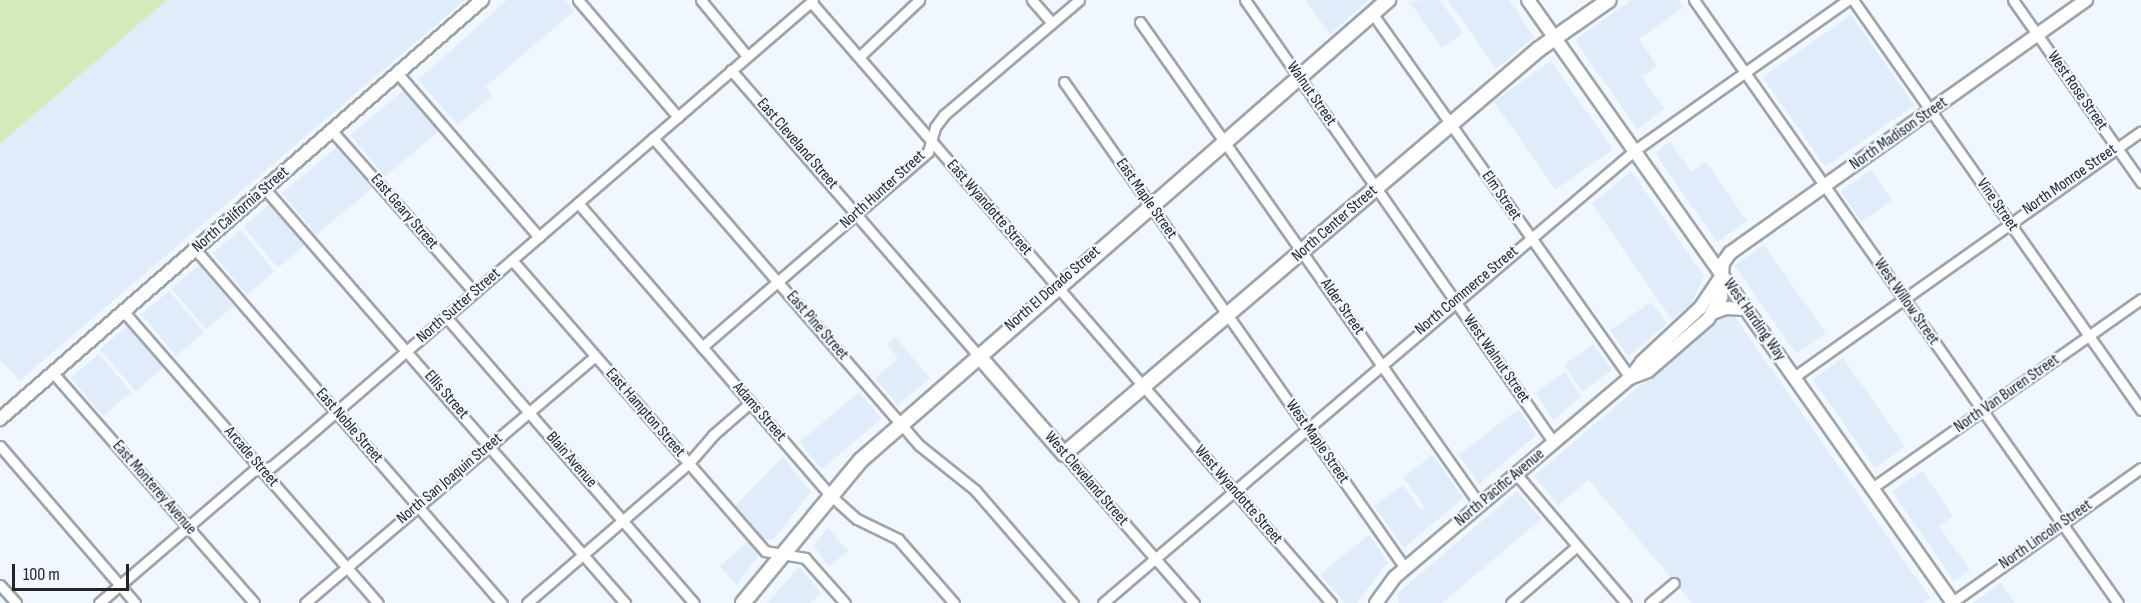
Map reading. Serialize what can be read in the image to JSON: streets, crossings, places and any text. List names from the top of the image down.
{
  "streets": {
    "main road": ["North Center Street", "North El Dorado Street", "West Cleveland Street"],
    "street": [
      "West Rose Street",
      "Walnut Street",
      "North Madison Street",
      "East Cleveland Street",
      "North Monroe Street",
      "North Hunter Street",
      "Elm Street",
      "East Maple Street",
      "Vine Street",
      "East Wyandotte Street",
      "North California Street",
      "East Geary Street",
      "North Commerce Street",
      "West Willow Street",
      "North Sutter Street",
      "Alder Street",
      "West Harding Way",
      "East Pine Street",
      "West Walnut Street",
      "North Van Buren Street",
      "Ellis Street",
      "Adams Street",
      "East Hampton Street",
      "East Noble Street",
      "West Maple Street",
      "Arcade Street",
      "Blain Avenue",
      "North San Joaquin Street",
      "East Monterey Avenue",
      "North Pacific Avenue",
      "West Wyandotte Street",
      "North Lincoln Street"
    ]
  },
  "crossings": [
    ["West Rose Street", "North Madison Street"],
    ["West Rose Street", "North Monroe Street"],
    ["Walnut Street", "North Center Street"],
    ["Walnut Street", "North El Dorado Street"],
    ["Walnut Street", "West Walnut Street"],
    ["North Madison Street", "Vine Street"],
    ["North Madison Street", "West Willow Street"],
    ["North Madison Street", "West Harding Way"],
    ["North Madison Street", "North Pacific Avenue"],
    ["East Cleveland Street", "North Hunter Street"],
    ["East Cleveland Street", "North El Dorado Street"],
    ["East Cleveland Street", "North Sutter Street"],
    ["East Cleveland Street", "West Cleveland Street"],
    ["North Monroe Street", "Vine Street"],
    ["North Monroe Street", "West Willow Street"],
    ["North Monroe Street", "West Harding Way"],
    ["North Hunter Street", "East Wyandotte Street"],
    ["North Hunter Street", "East Pine Street"],
    ["North Hunter Street", "Adams Street"],
    ["Elm Street", "North Center Street"],
    ["Elm Street", "North El Dorado Street"],
    ["Elm Street", "North Commerce Street"],
    ["Elm Street", "North Pacific Avenue"],
    ["East Maple Street", "North Center Street"],
    ["East Maple Street", "North El Dorado Street"],
    ["East Maple Street", "West Maple Street"],
    ["Vine Street", "North Van Buren Street"],
    ["East Wyandotte Street", "North Center Street"],
    ["East Wyandotte Street", "North El Dorado Street"],
    ["East Wyandotte Street", "North Sutter Street"],
    ["East Wyandotte Street", "West Wyandotte Street"],
    ["North California Street", "East Geary Street"],
    ["North California Street", "Ellis Street"],
    ["North California Street", "East Noble Street"],
    ["North California Street", "Arcade Street"],
    ["North California Street", "East Monterey Avenue"],
    ["East Geary Street", "North Sutter Street"],
    ["North Center Street", "Alder Street"],
    ["North Center Street", "West Harding Way"],
    ["North Center Street", "West Walnut Street"],
    ["North Center Street", "West Maple Street"],
    ["North Center Street", "West Cleveland Street"],
    ["North Center Street", "West Wyandotte Street"],
    ["North El Dorado Street", "Alder Street"],
    ["North El Dorado Street", "East Pine Street"],
    ["North El Dorado Street", "Adams Street"],
    ["North El Dorado Street", "East Hampton Street"],
    ["North El Dorado Street", "West Cleveland Street"],
    ["North Commerce Street", "West Willow Street"],
    ["North Commerce Street", "Alder Street"],
    ["North Commerce Street", "West Harding Way"],
    ["North Commerce Street", "West Walnut Street"],
    ["North Commerce Street", "West Maple Street"],
    ["North Commerce Street", "West Cleveland Street"],
    ["North Commerce Street", "West Wyandotte Street"],
    ["West Willow Street", "North Van Buren Street"],
    ["West Willow Street", "North Lincoln Street"],
    ["North Sutter Street", "East Pine Street"],
    ["North Sutter Street", "Ellis Street"],
    ["North Sutter Street", "Adams Street"],
    ["North Sutter Street", "East Hampton Street"],
    ["North Sutter Street", "East Noble Street"],
    ["North Sutter Street", "Arcade Street"],
    ["North Sutter Street", "Blain Avenue"],
    ["North Sutter Street", "East Monterey Avenue"],
    ["Alder Street", "North Pacific Avenue"],
    ["West Harding Way", "North Van Buren Street"],
    ["West Harding Way", "North Pacific Avenue"],
    ["West Harding Way", "North Lincoln Street"],
    ["West Walnut Street", "North Pacific Avenue"],
    ["Ellis Street", "North San Joaquin Street"],
    ["East Hampton Street", "North San Joaquin Street"],
    ["East Noble Street", "North San Joaquin Street"],
    ["West Maple Street", "North Pacific Avenue"],
    ["Arcade Street", "North San Joaquin Street"],
    ["Blain Avenue", "North San Joaquin Street"]
  ],
  "scale_bar": "100 m"
}
